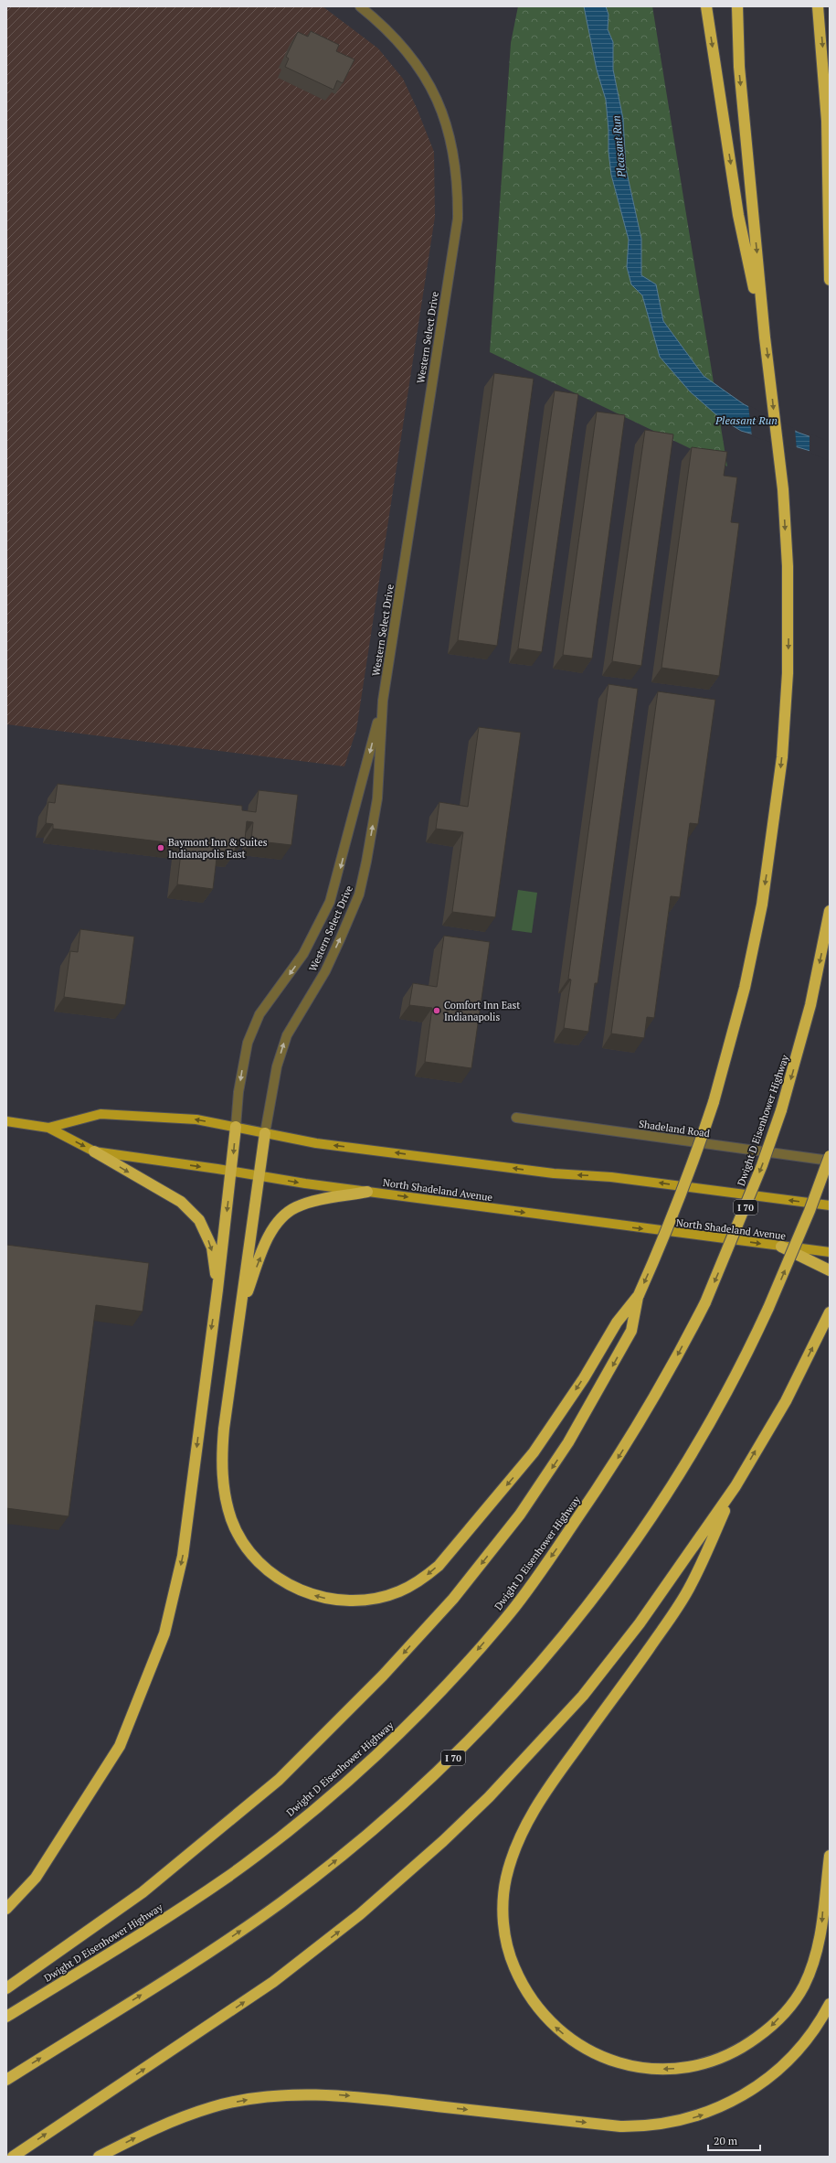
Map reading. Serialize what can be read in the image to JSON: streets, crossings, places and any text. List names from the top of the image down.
{
  "streets": {
    "highway": ["Dwight D Eisenhower Highway", "I 70"],
    "main road": ["North Shadeland Avenue"],
    "street": ["Western Select Drive", "Shadeland Road"]
  },
  "crossings": [
    ["Western Select Drive", "North Shadeland Avenue"]
  ],
  "water": ["Pleasant Run"],
  "places": ["Baymont Inn & Suites Indianapolis East", "Comfort Inn East Indianapolis"],
  "scale_bar": "20 m"
}
